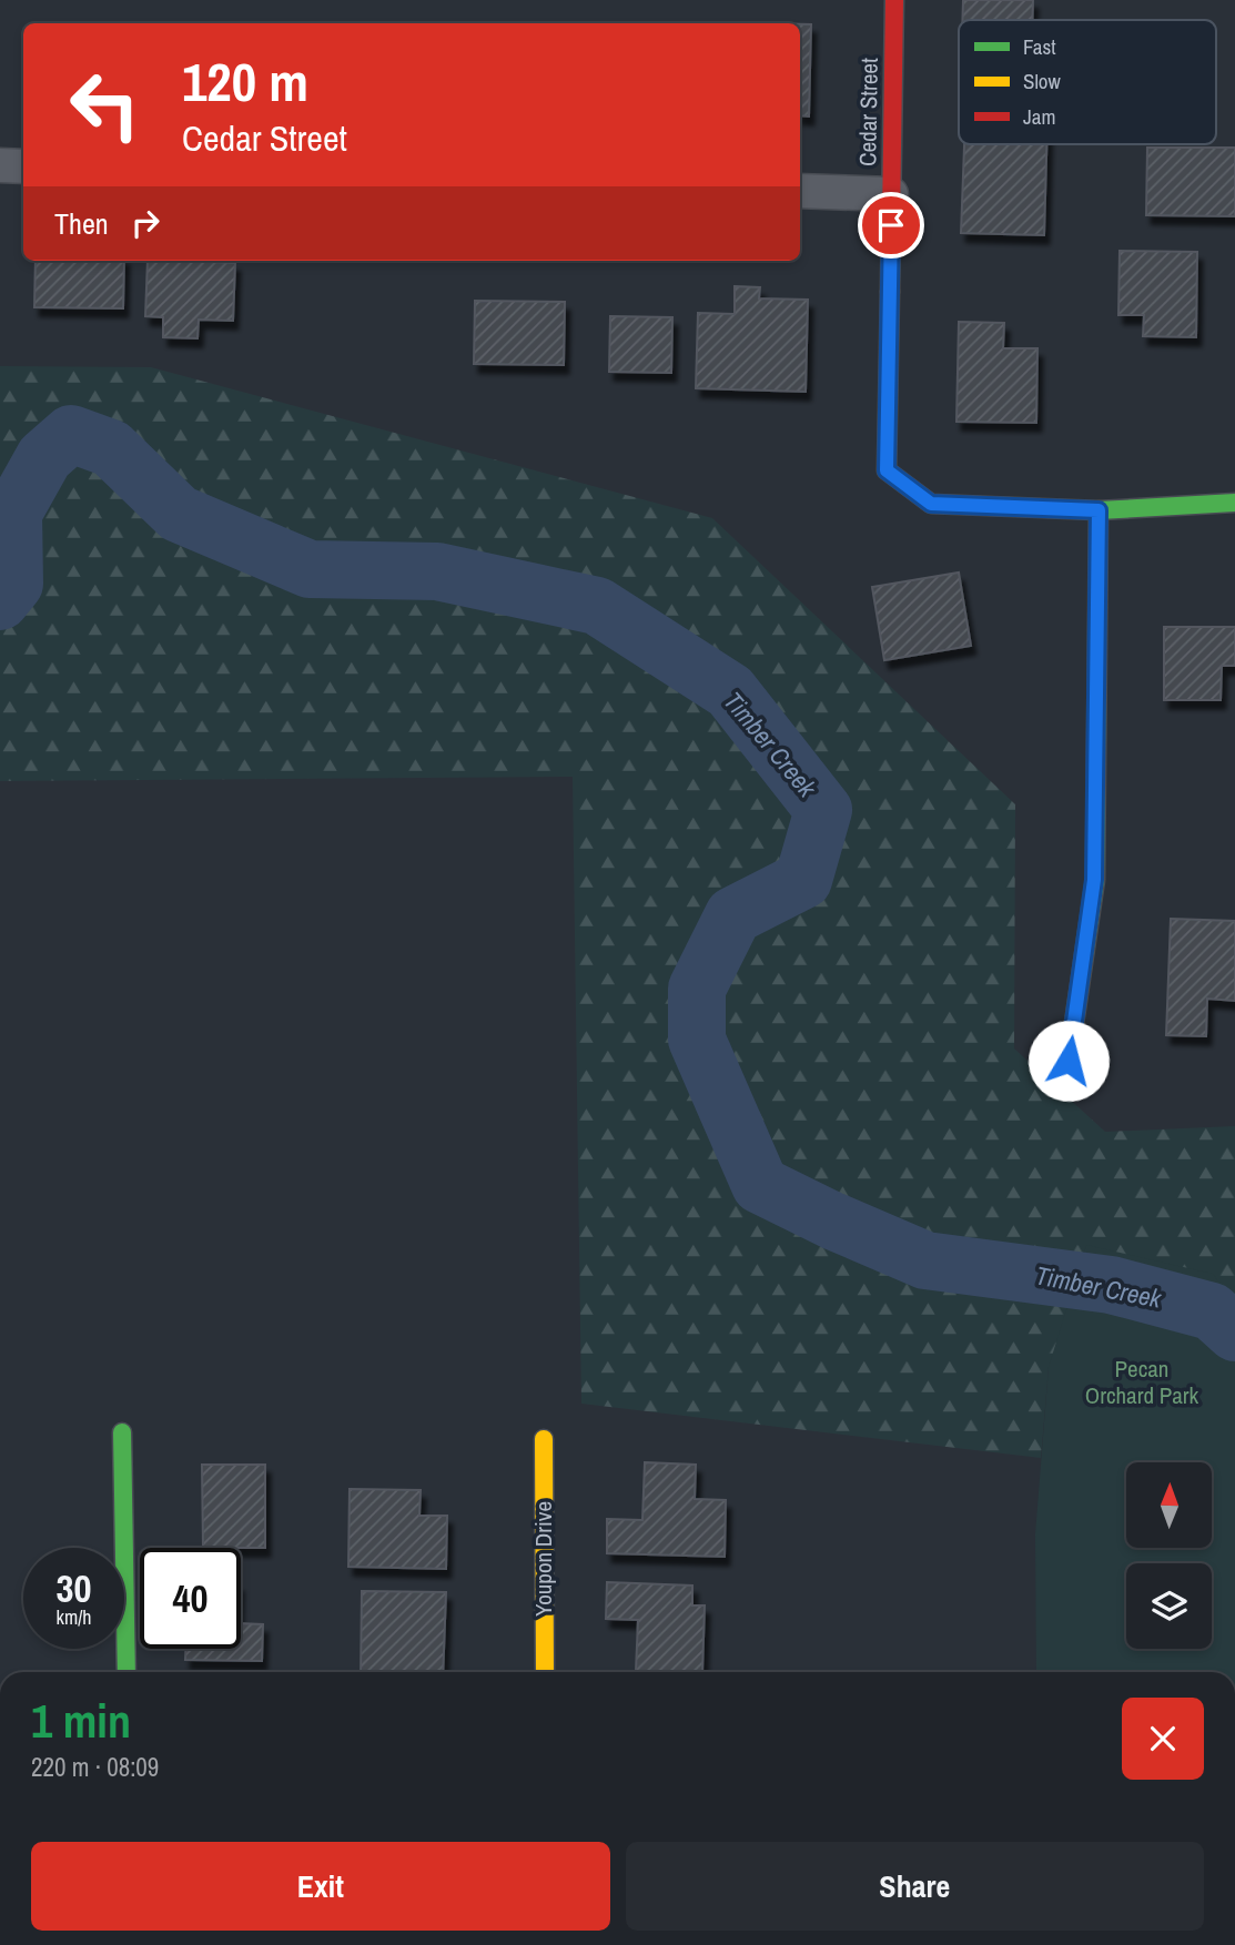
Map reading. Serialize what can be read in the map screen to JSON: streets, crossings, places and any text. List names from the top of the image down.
{
  "streets": {
    "street": ["Cedar Street", "Youpon Drive"]
  },
  "water": ["Timber Creek"],
  "parks": ["Pecan Orchard Park"],
  "legend": ["Fast", "Slow", "Jam"],
  "north": "top",
  "page": {
    "turn": ["120 m", "Cedar Street"],
    "then": "Then",
    "speed": "30 km/h",
    "limit": "40",
    "heading": ["1 min", "220 m · 08:09"],
    "buttons": ["Exit", "Share"]
  }
}
